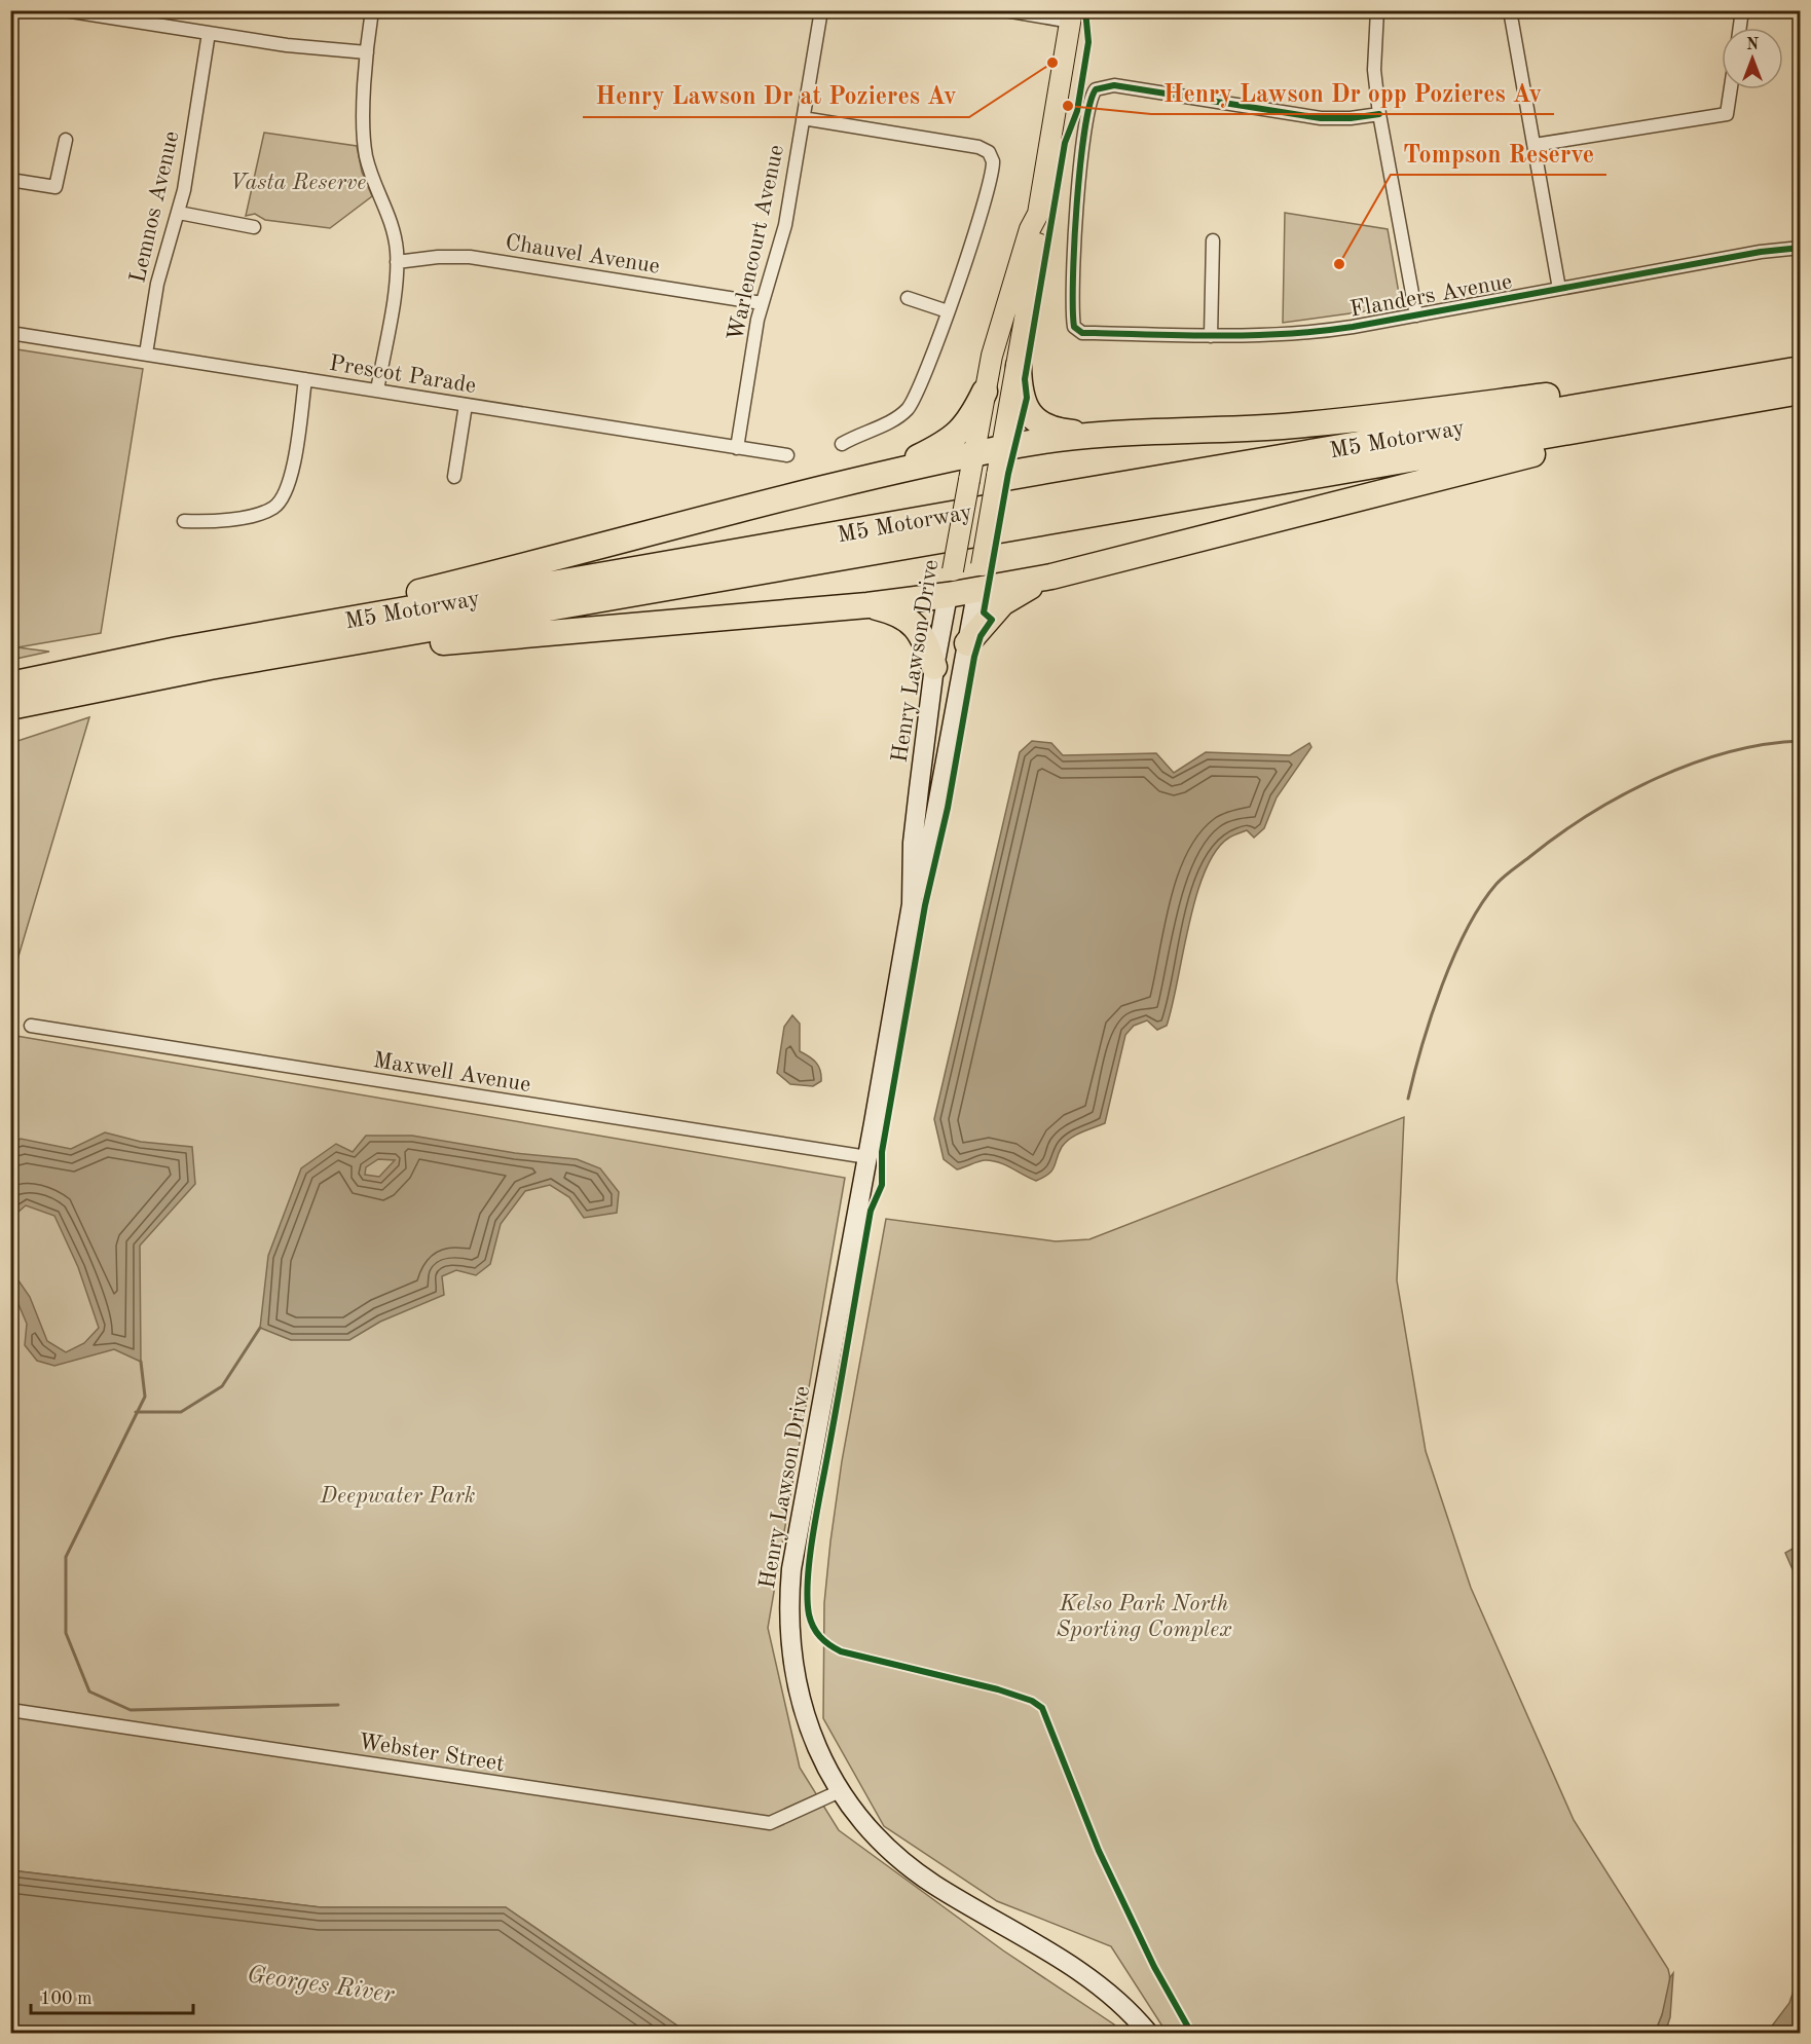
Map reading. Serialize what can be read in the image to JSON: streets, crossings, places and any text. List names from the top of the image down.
{
  "streets": {
    "highway": ["M5 Motorway"],
    "main road": ["Henry Lawson Drive"],
    "street": [
      "Lemnos Avenue",
      "Warlencourt Avenue",
      "Chauvel Avenue",
      "Flanders Avenue",
      "Prescot Parade",
      "Maxwell Avenue",
      "Webster Street"
    ]
  },
  "crossings": [
    ["Lemnos Avenue", "Prescot Parade"],
    ["Warlencourt Avenue", "Chauvel Avenue"],
    ["Warlencourt Avenue", "Prescot Parade"],
    ["Henry Lawson Drive", "Maxwell Avenue"],
    ["Henry Lawson Drive", "Webster Street"]
  ],
  "water": ["Georges River"],
  "parks": ["Vasta Reserve", "Deepwater Park", "Kelso Park North Sporting Complex"],
  "places": ["Henry Lawson Dr at Pozieres Av", "Henry Lawson Dr opp Pozieres Av", "Tompson Reserve"],
  "scale_bar": "100 m",
  "north": "top"
}
